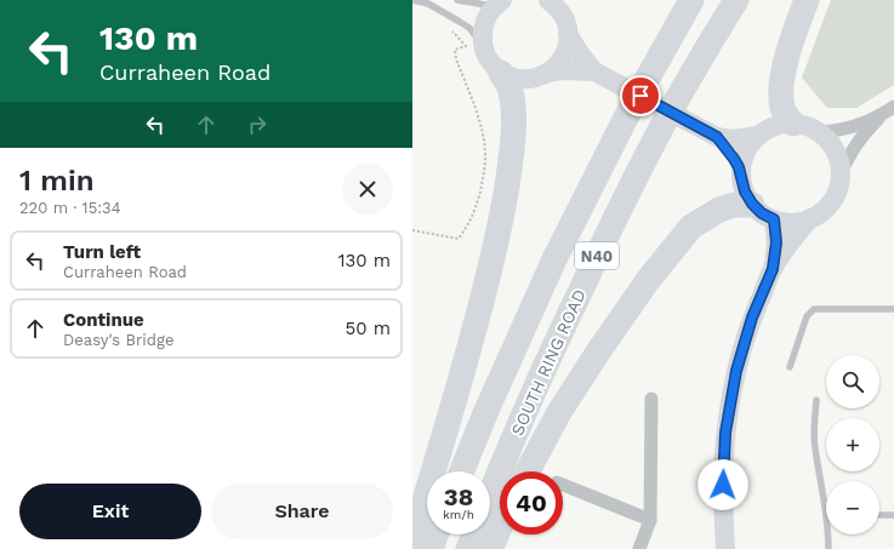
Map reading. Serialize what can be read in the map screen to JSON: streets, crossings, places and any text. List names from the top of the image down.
{
  "streets": {
    "highway": ["N40", "SOUTH RING ROAD"]
  },
  "page": {
    "turn": ["130 m", "Curraheen Road"],
    "heading": ["1 min", "220 m · 15:34"],
    "list": [
      {
        "name": "Turn left",
        "note": "Curraheen Road",
        "value": "130 m"
      },
      {
        "name": "Continue",
        "note": "Deasy's Bridge",
        "value": "50 m"
      }
    ],
    "map_buttons": ["+", "−"],
    "speed": "38 km/h",
    "limit": "40",
    "buttons": ["Exit", "Share"]
  }
}
